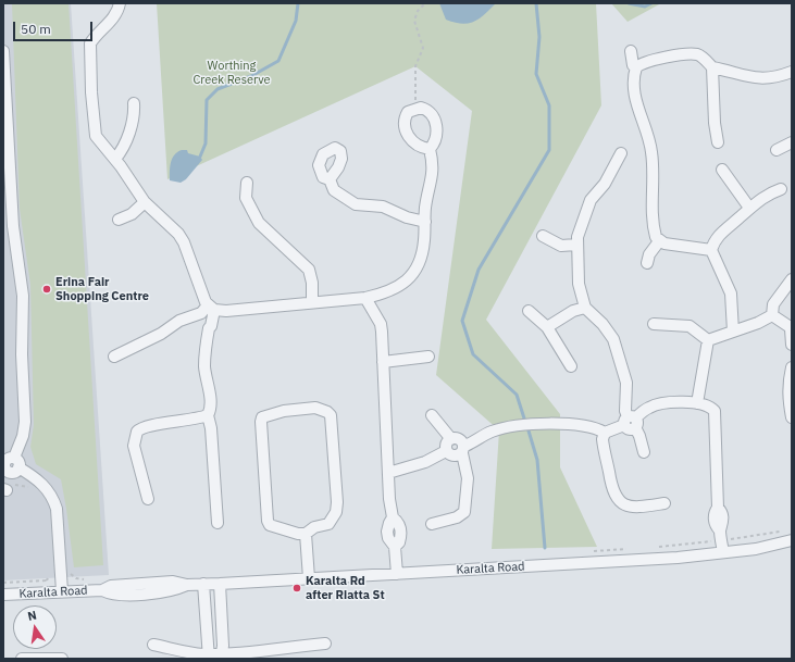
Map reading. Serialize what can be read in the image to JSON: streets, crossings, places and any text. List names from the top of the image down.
{
  "streets": {
    "street": ["Karalta Road"]
  },
  "parks": ["Worthing Creek Reserve"],
  "places": ["Erina Fair Shopping Centre", "Karalta Rd after Riatta St"],
  "scale_bar": "50 m",
  "north": "top"
}
